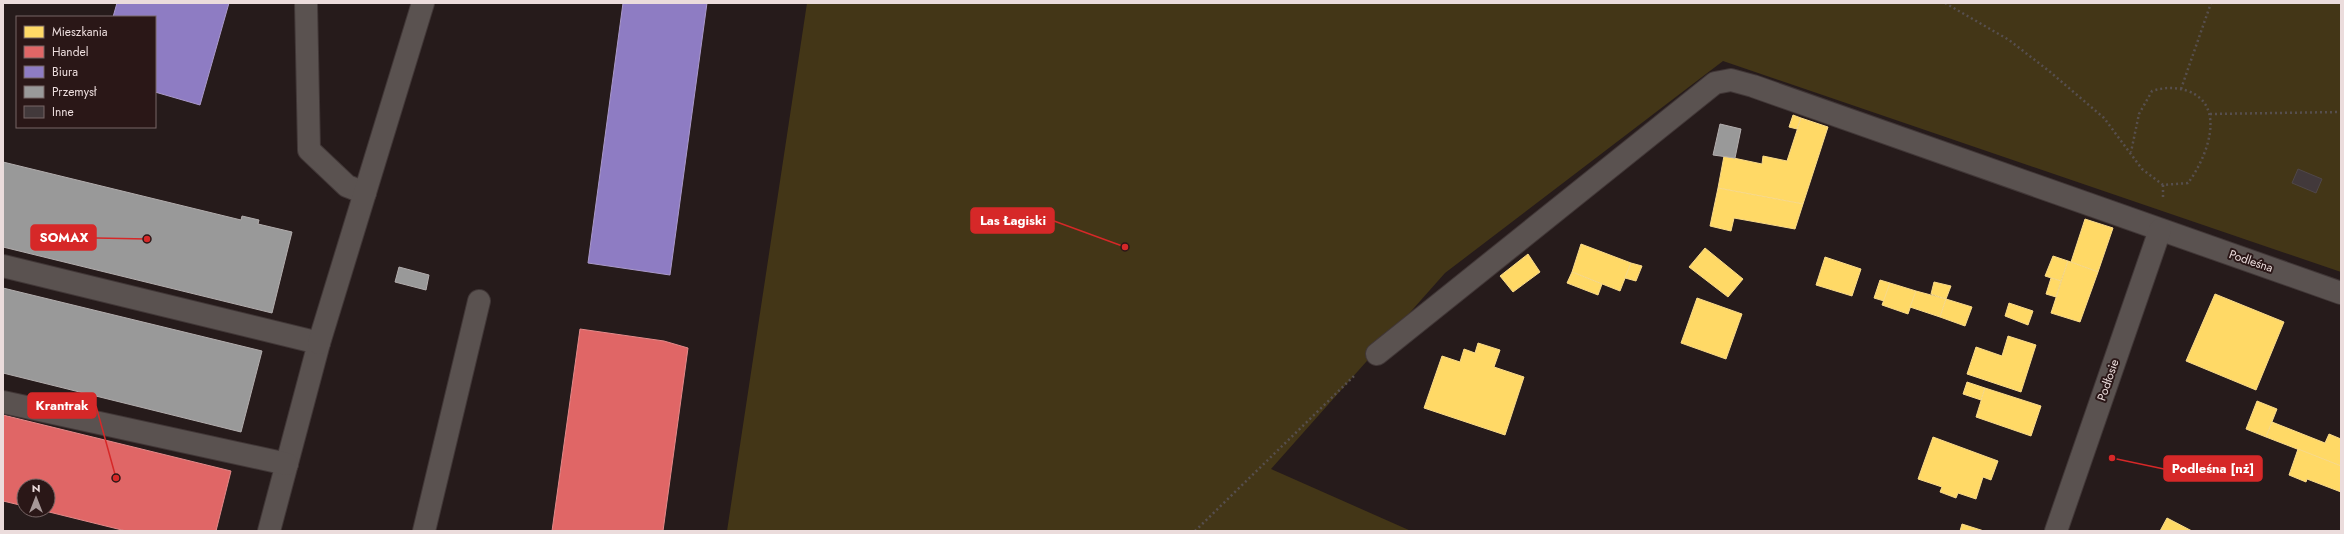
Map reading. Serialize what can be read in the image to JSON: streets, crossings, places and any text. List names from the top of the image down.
{
  "streets": {
    "street": ["Podleśna", "Podłosie"]
  },
  "crossings": [
    ["Podleśna", "Podłosie"]
  ],
  "places": [
    "SOMAX",
    "Las Łagiski",
    "Podleśna [nż]",
    "Krantrak"
  ],
  "legend": [
    "Mieszkania",
    "Handel",
    "Biura",
    "Przemysł",
    "Inne"
  ],
  "north": "top"
}
